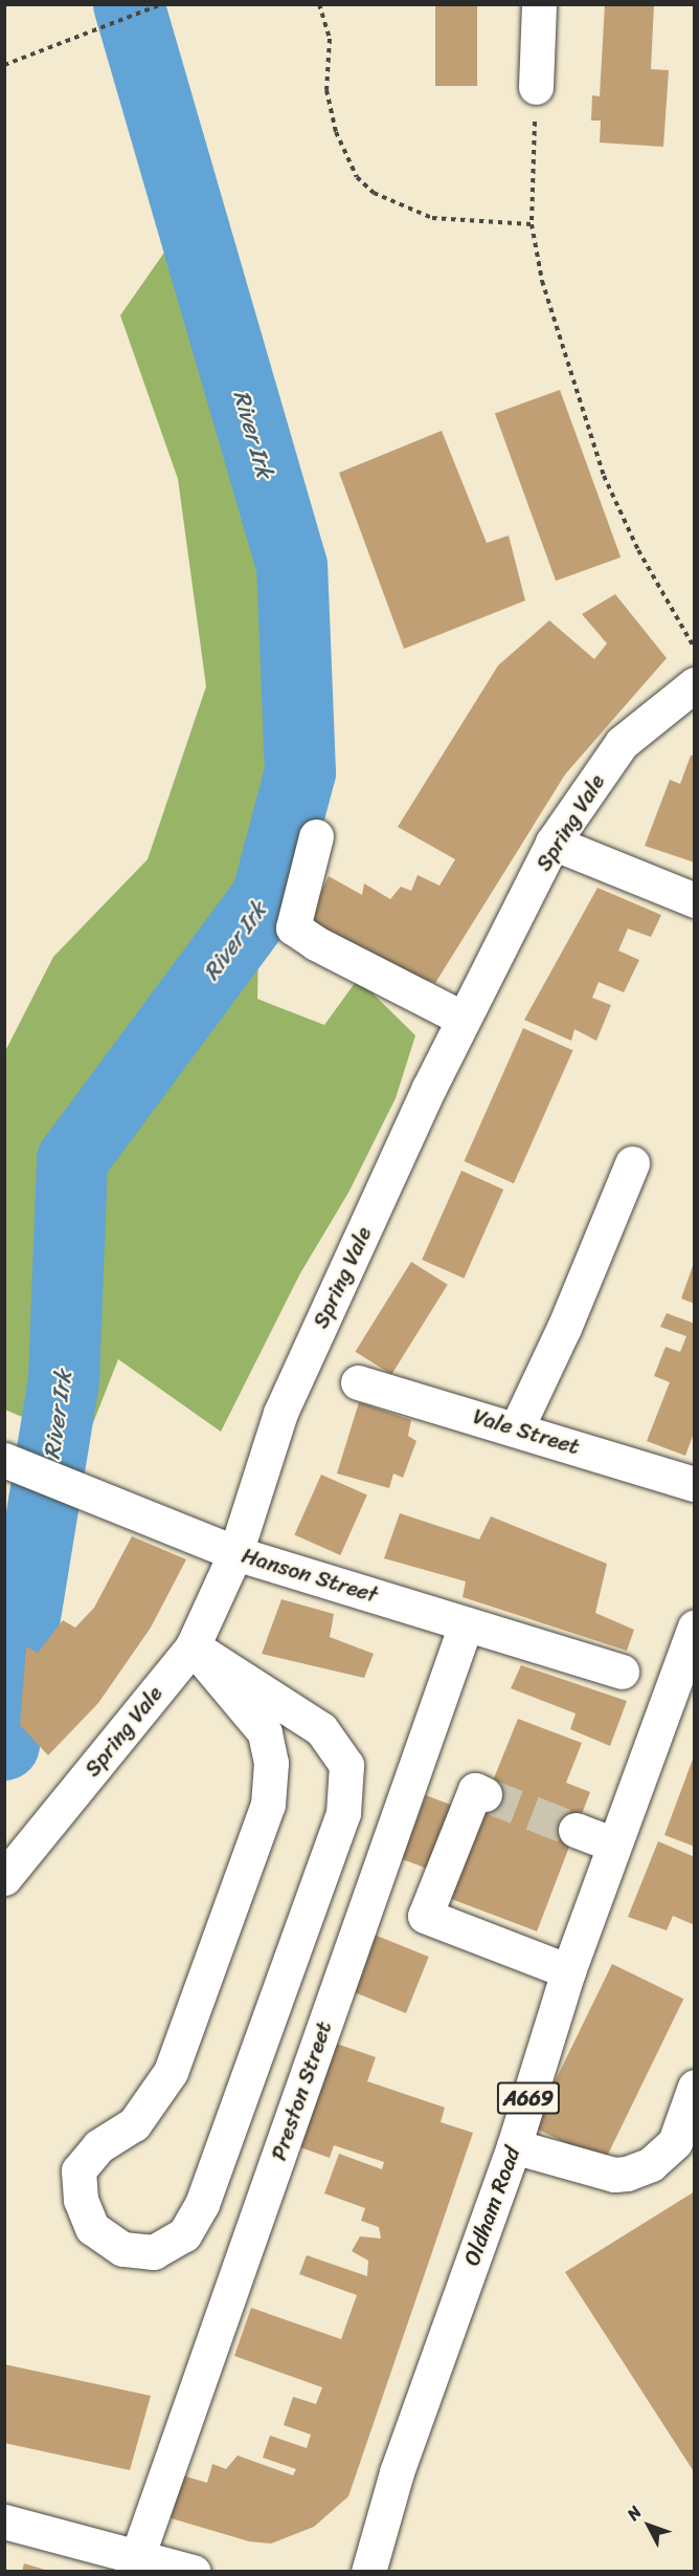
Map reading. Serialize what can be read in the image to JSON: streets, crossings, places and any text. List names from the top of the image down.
{
  "streets": {
    "street": [
      "Spring Vale",
      "Vale Street",
      "Hanson Street",
      "Preston Street",
      "A669",
      "Oldham Road"
    ]
  },
  "crossings": [
    ["Spring Vale", "Hanson Street"],
    ["Hanson Street", "Preston Street"]
  ],
  "water": ["River Irk"],
  "north": "top left"
}
